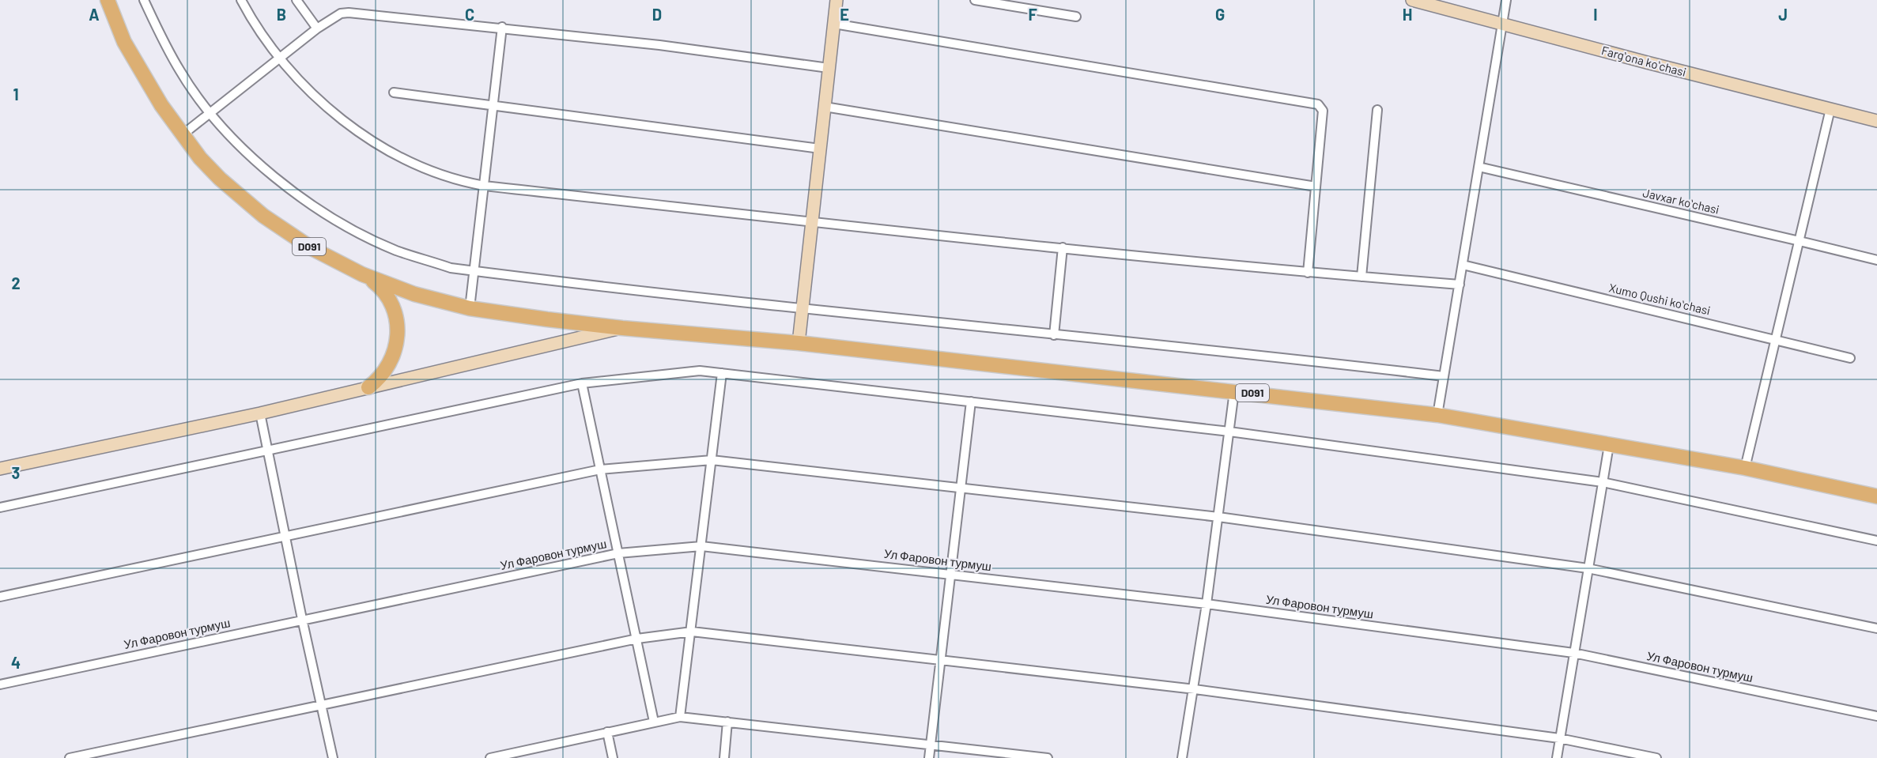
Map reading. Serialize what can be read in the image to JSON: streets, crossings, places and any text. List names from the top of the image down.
{
  "streets": {
    "main road": ["D091"],
    "street": [
      "Fargʻona koʻchasi",
      "Javxar koʻchasi",
      "Xumo Qushi koʻchasi",
      "Ул Фаровон турмуш"
    ]
  },
  "grid": {
    "columns": [
      "A",
      "B",
      "C",
      "D",
      "E",
      "F",
      "G",
      "H",
      "I",
      "J"
    ],
    "rows": [
      "1",
      "2",
      "3",
      "4"
    ]
  }
}
